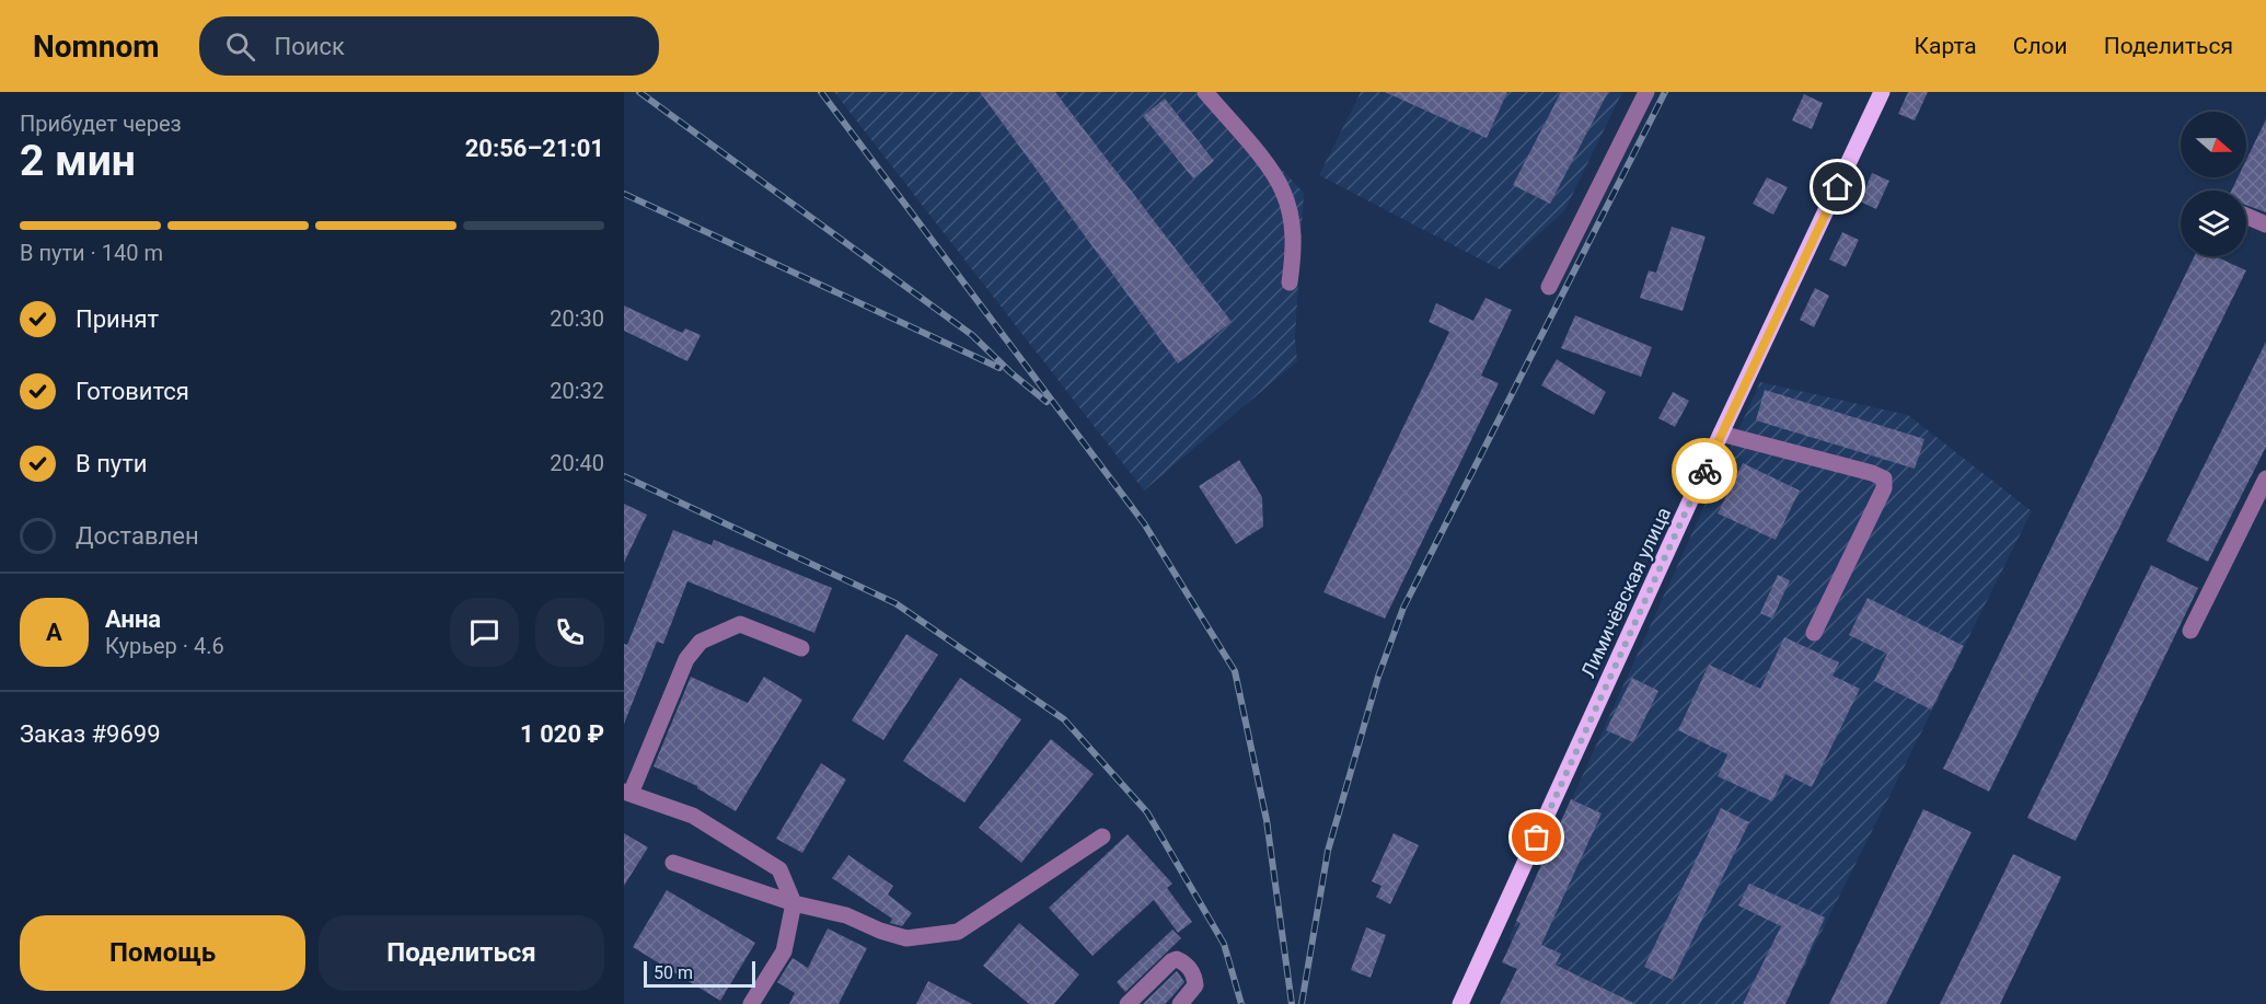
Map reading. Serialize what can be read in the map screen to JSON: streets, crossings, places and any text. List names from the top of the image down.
{
  "streets": {
    "main road": ["Лимичёвская улица"]
  },
  "scale_bar": "50 m",
  "north": "right",
  "page": {
    "header": "Nomnom",
    "search": "Поиск",
    "nav": ["Карта", "Слои", "Поделиться"],
    "heading": ["2 мин", "Прибудет через", "20:56–21:01"],
    "panel": [
      "Анна",
      "Курьер · 4.6",
      "Заказ #9699",
      "1 020 ₽"
    ],
    "bar": "В пути · 140 m",
    "list": [
      ["Принят", "20:30"],
      ["Готовится", "20:32"],
      ["В пути", "20:40"],
      "Доставлен"
    ],
    "round": "А",
    "buttons": ["Помощь", "Поделиться"],
    "scale": "50 m"
  }
}
